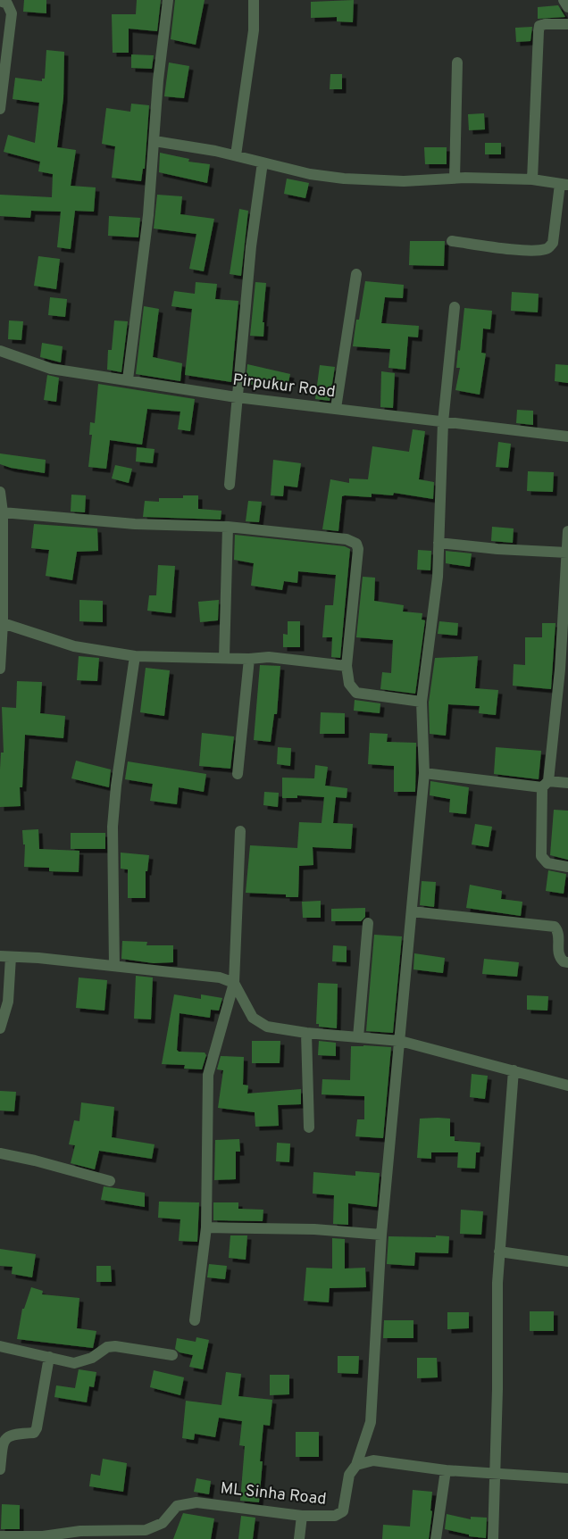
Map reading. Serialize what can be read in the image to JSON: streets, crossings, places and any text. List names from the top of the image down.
{
  "streets": {
    "street": ["Pirpukur Road", "ML Sinha Road"]
  }
}
